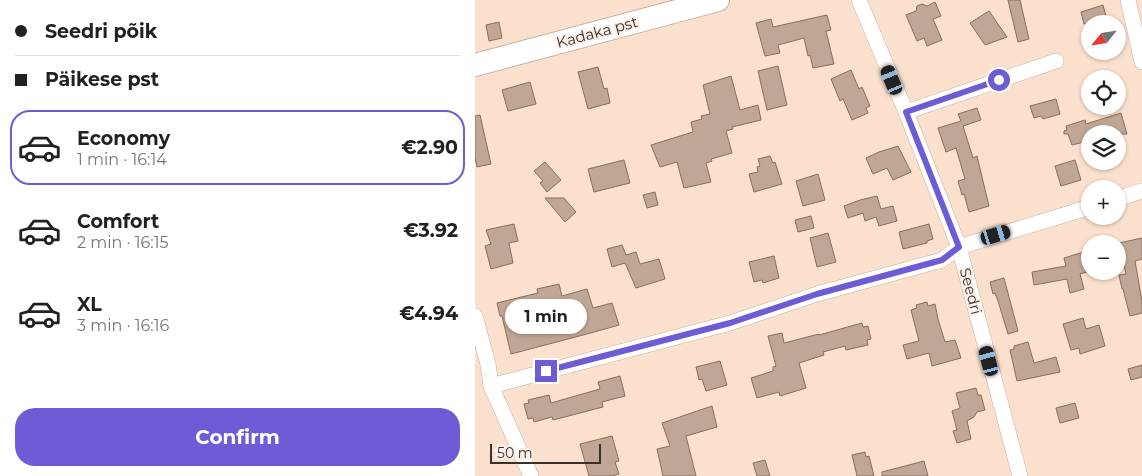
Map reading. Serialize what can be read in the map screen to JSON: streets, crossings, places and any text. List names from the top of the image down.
{
  "streets": {
    "main road": ["Kadaka pst"],
    "street": ["Seedri"]
  },
  "scale_bar": "50 m",
  "north": "bottom left",
  "page": {
    "banner": ["Seedri põik", "Päikese pst"],
    "map_buttons": ["+", "−"],
    "list": [
      {
        "name": "Economy",
        "note": "1 min · 16:14",
        "value": "€2.90"
      },
      {
        "name": "Comfort",
        "note": "2 min · 16:15",
        "value": "€3.92"
      },
      {
        "name": "XL",
        "note": "3 min · 16:16",
        "value": "€4.94"
      }
    ],
    "bubble": "1 min",
    "buttons": "Confirm",
    "scale": "50 m"
  }
}
